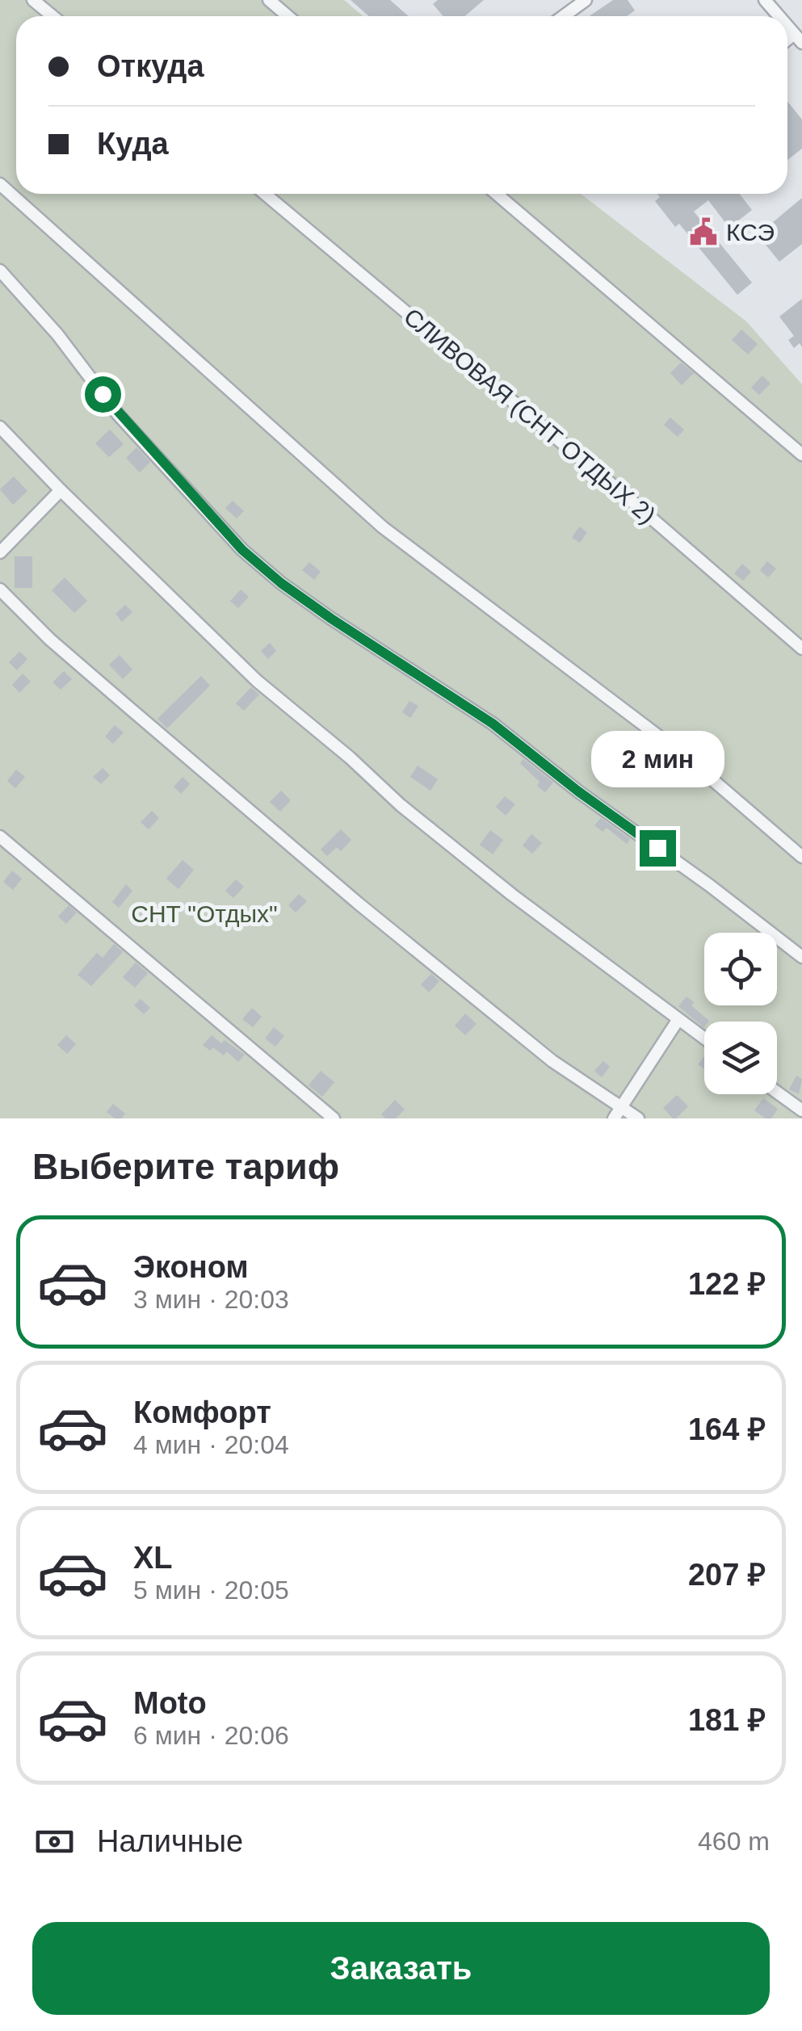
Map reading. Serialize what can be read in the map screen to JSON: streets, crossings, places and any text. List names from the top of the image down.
{
  "streets": {
    "street": ["СЛИВОВАЯ (СНТ ОТДЫХ 2)"]
  },
  "parks": ["СНТ \"Отдых\""],
  "places": {
    "public building": ["КСЭ"]
  },
  "page": {
    "banner": ["Откуда", "Куда"],
    "bubble": "2 мин",
    "heading": "Выберите тариф",
    "list": [
      {
        "name": "Эконом",
        "note": "3 мин · 20:03",
        "value": "122 ₽"
      },
      {
        "name": "Комфорт",
        "note": "4 мин · 20:04",
        "value": "164 ₽"
      },
      {
        "name": "XL",
        "note": "5 мин · 20:05",
        "value": "207 ₽"
      },
      {
        "name": "Moto",
        "note": "6 мин · 20:06",
        "value": "181 ₽"
      }
    ],
    "pay": ["Наличные", "460 m"],
    "buttons": "Заказать"
  }
}
